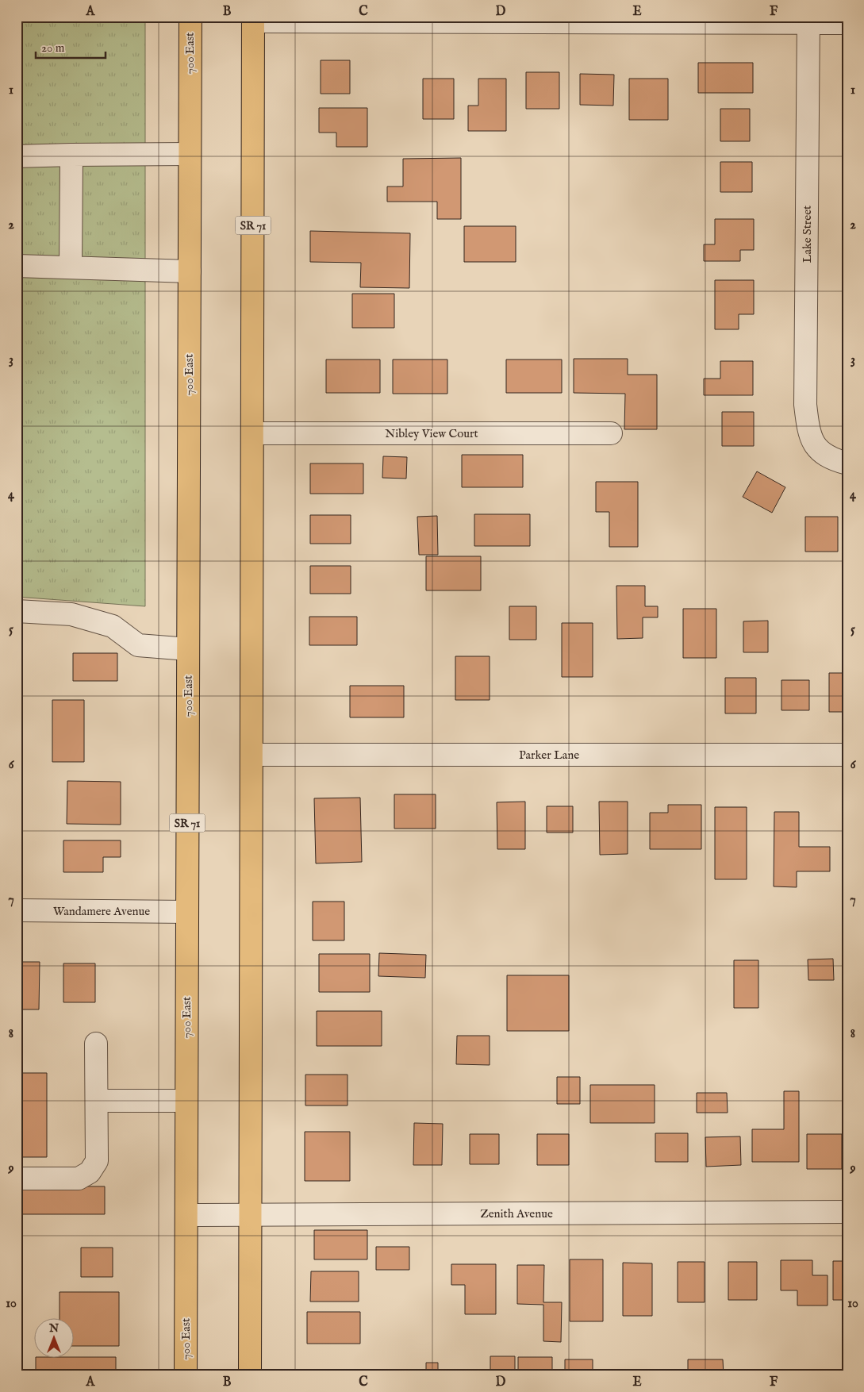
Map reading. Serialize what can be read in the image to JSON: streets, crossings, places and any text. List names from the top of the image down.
{
  "streets": {
    "main road": ["700 East", "SR 71"],
    "street": [
      "Lake Street",
      "Nibley View Court",
      "Parker Lane",
      "Wandamere Avenue",
      "Zenith Avenue"
    ]
  },
  "crossings": [
    ["700 East", "Wandamere Avenue"],
    ["700 East", "Zenith Avenue"],
    ["SR 71", "Nibley View Court"],
    ["SR 71", "Parker Lane"],
    ["SR 71", "Zenith Avenue"]
  ],
  "scale_bar": "20 m",
  "north": "top",
  "grid": {
    "columns": [
      "A",
      "B",
      "C",
      "D",
      "E",
      "F"
    ],
    "rows": [
      "1",
      "2",
      "3",
      "4",
      "5",
      "6",
      "7",
      "8",
      "9",
      "10"
    ]
  }
}
